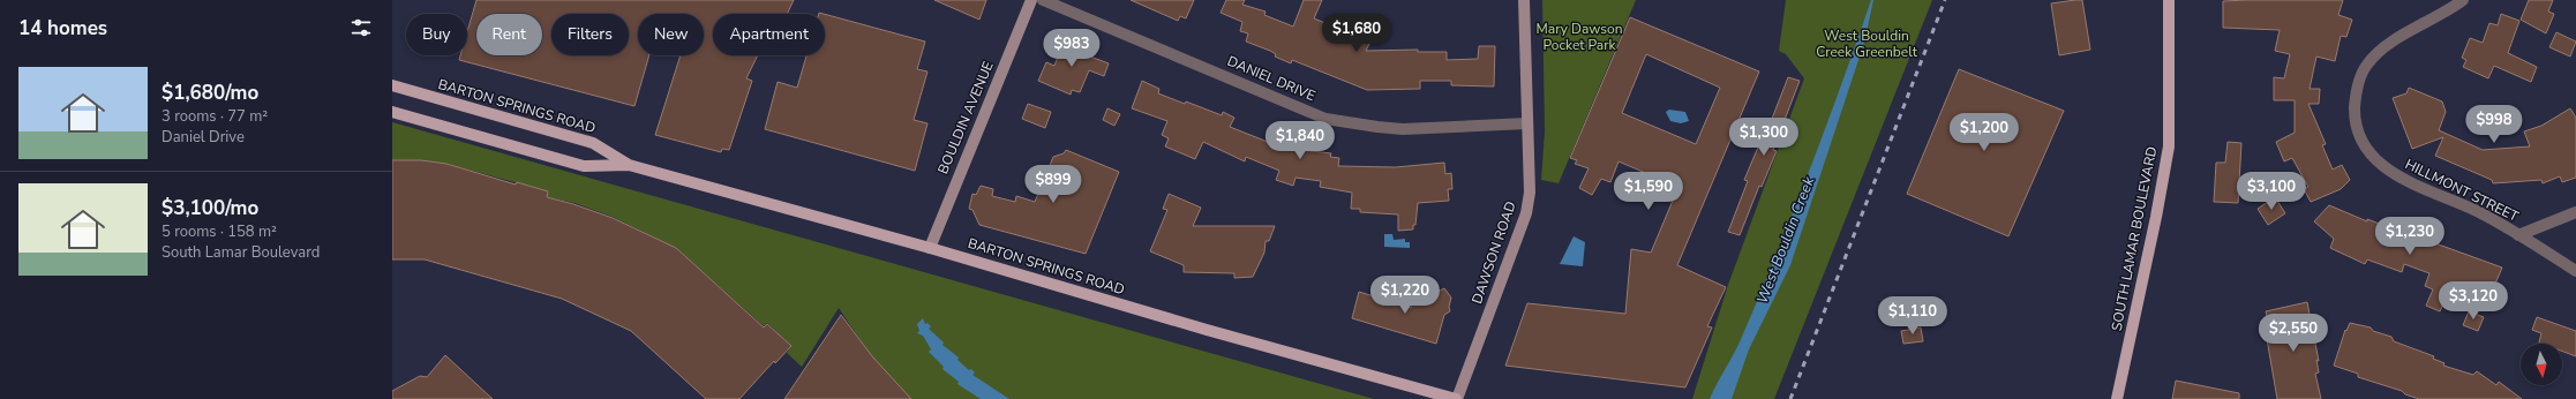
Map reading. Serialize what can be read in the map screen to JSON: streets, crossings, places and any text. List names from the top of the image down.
{
  "streets": {
    "main road": ["BARTON SPRINGS ROAD", "SOUTH LAMAR BOULEVARD"],
    "street": [
      "DANIEL DRIVE",
      "BOULDIN AVENUE",
      "HILLMONT STREET",
      "DAWSON ROAD"
    ]
  },
  "crossings": [
    ["DANIEL DRIVE", "DAWSON ROAD"],
    ["BARTON SPRINGS ROAD", "BOULDIN AVENUE"],
    ["BARTON SPRINGS ROAD", "DAWSON ROAD"]
  ],
  "water": ["West Bouldin Creek"],
  "parks": ["Mary Dawson Pocket Park", "West Bouldin Creek Greenbelt"],
  "north": "bottom",
  "page": {
    "heading": "14 homes",
    "price": [
      "$1,680",
      "$983",
      "$998",
      "$1,200",
      "$1,300",
      "$1,840",
      "$899",
      "$1,590",
      "$3,100",
      "$1,230",
      "$1,220",
      "$3,120",
      "$1,110",
      "$2,550"
    ],
    "chip": [
      "Buy",
      "Rent",
      "Filters",
      "New",
      "Apartment"
    ],
    "list": [
      {
        "name": "$1,680/mo",
        "note": "3 rooms · 77 m² · Daniel Drive"
      },
      {
        "name": "$3,100/mo",
        "note": "5 rooms · 158 m² · South Lamar Boulevard"
      }
    ]
  }
}
